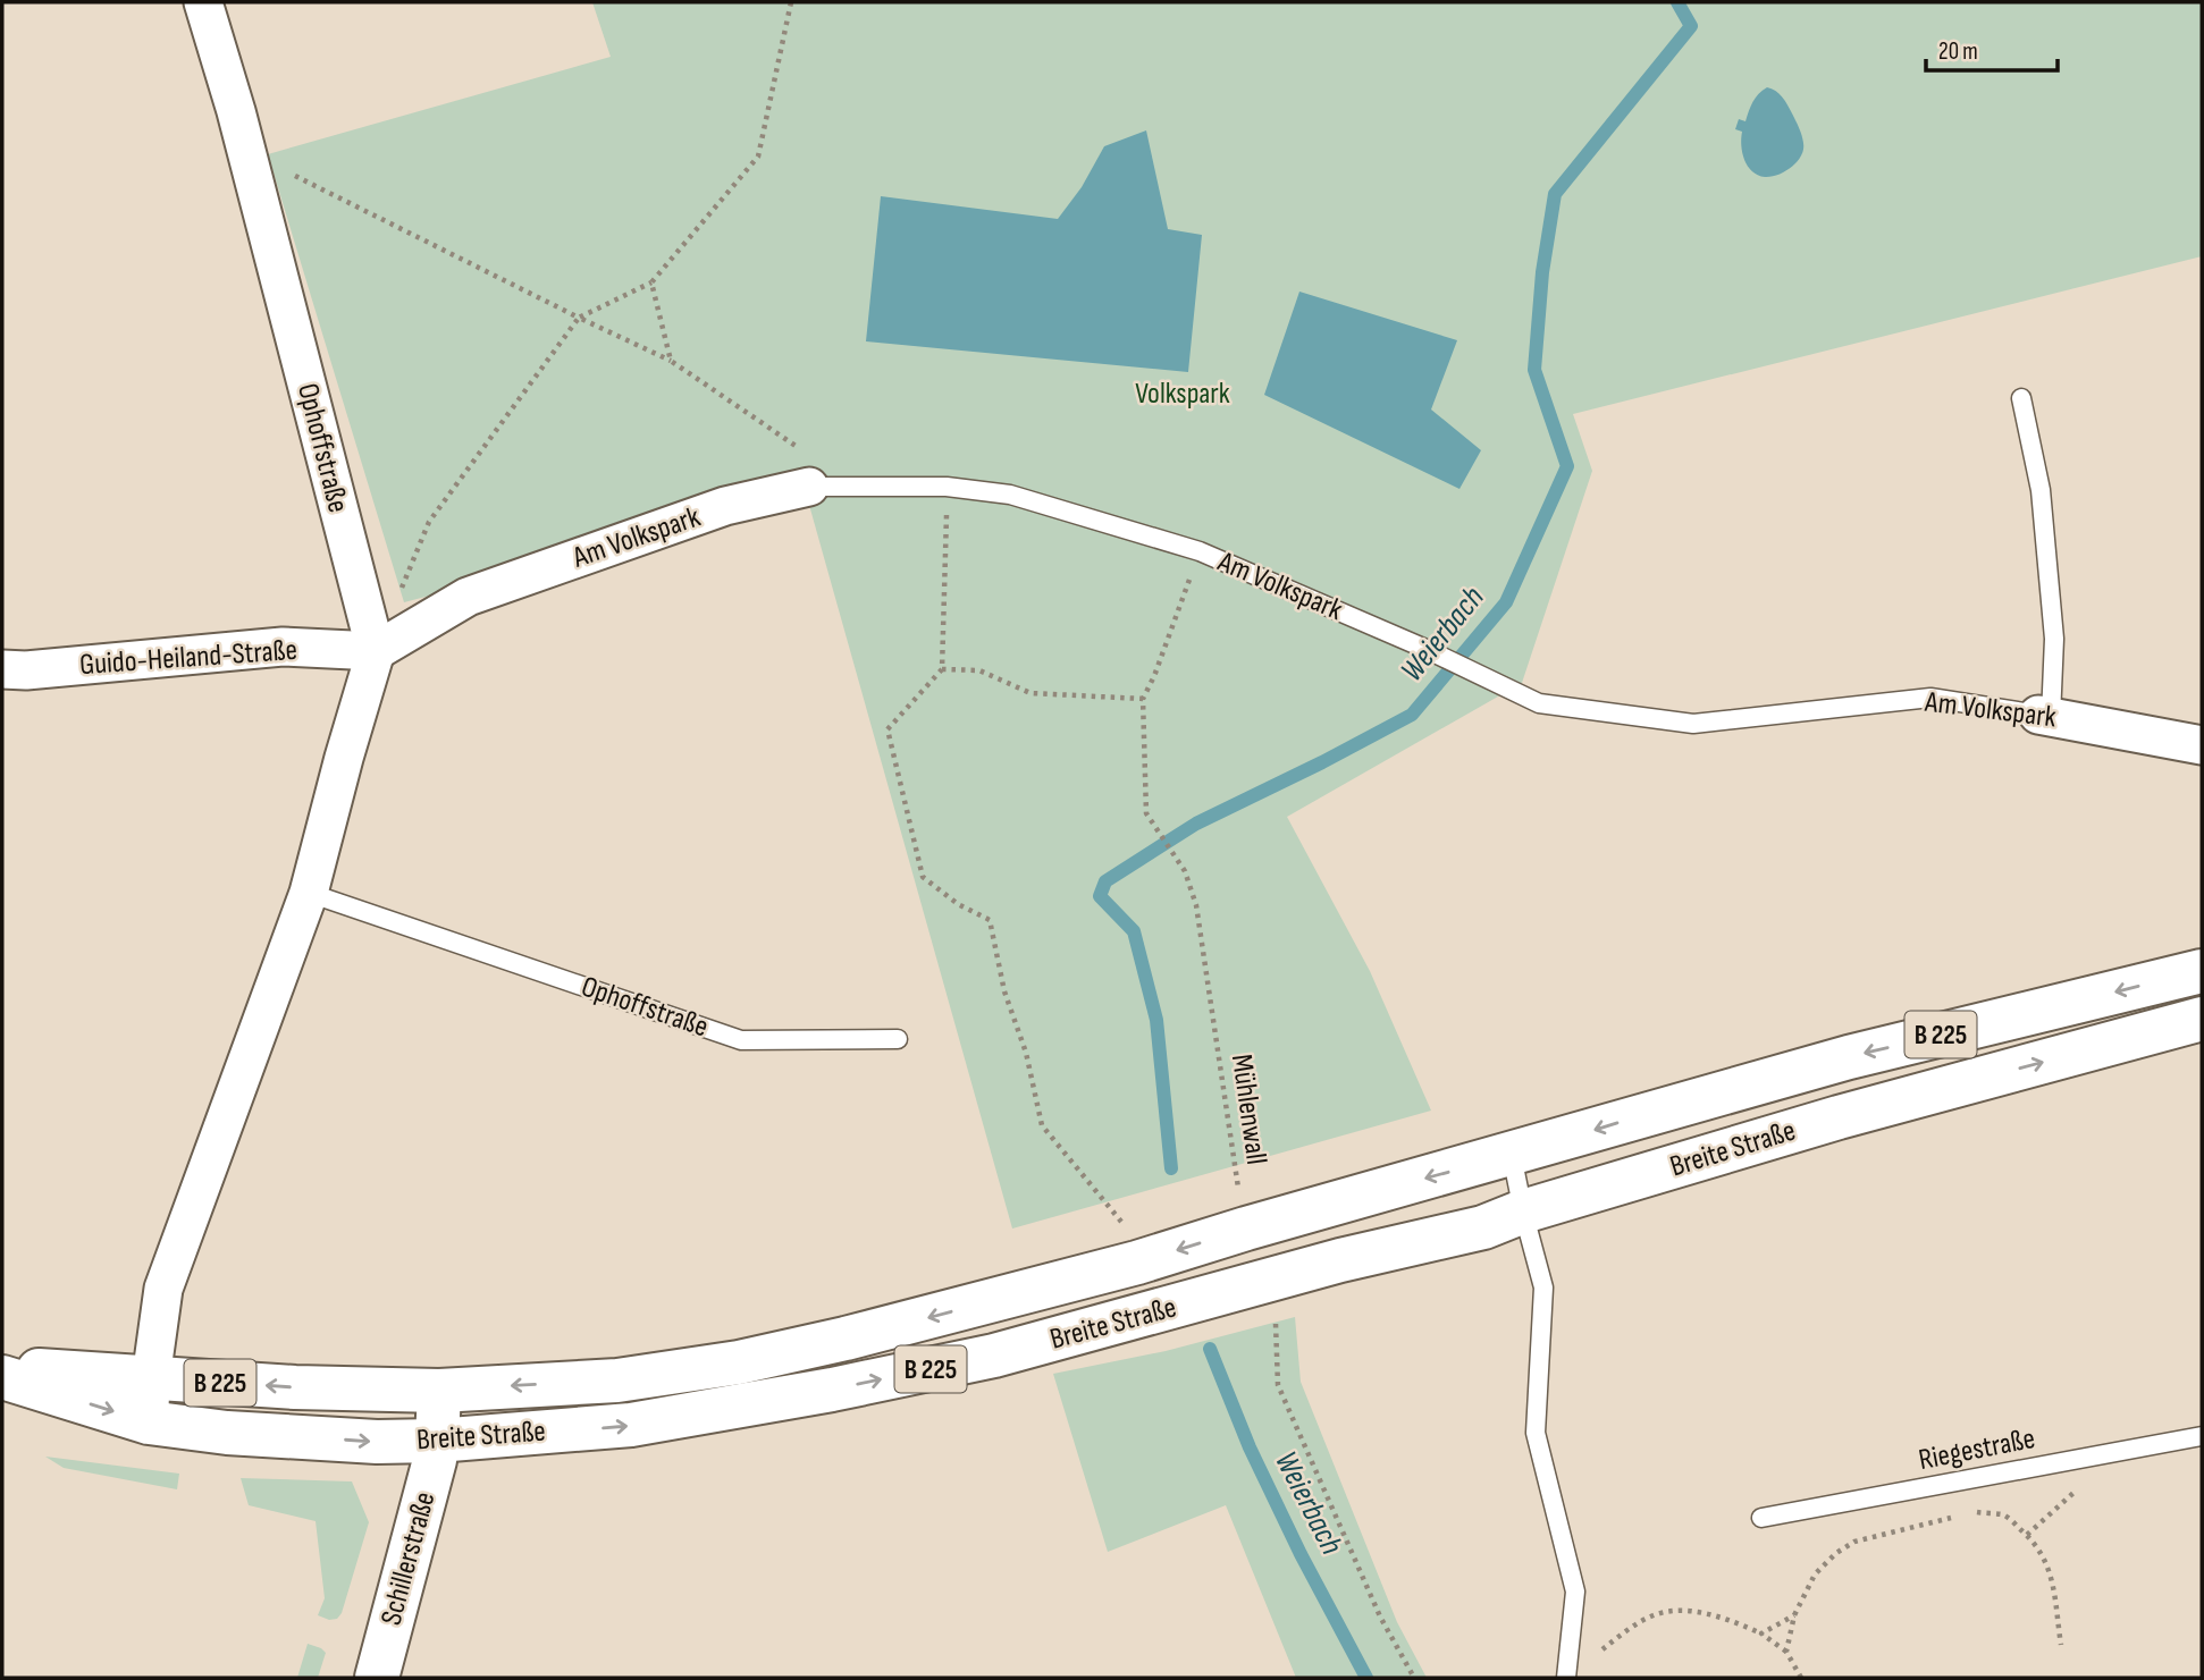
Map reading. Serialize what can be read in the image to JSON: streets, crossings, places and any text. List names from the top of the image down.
{
  "streets": {
    "main road": ["B 225", "Breite Straße", "Schillerstraße"],
    "street": ["Ophoffstraße", "Am Volkspark", "Guido-Heiland-Straße"],
    "lane": ["Riegestraße"],
    "path": ["Mühlenwall"]
  },
  "crossings": [
    ["Ophoffstraße", "Am Volkspark"],
    ["Ophoffstraße", "Guido-Heiland-Straße"],
    ["Am Volkspark", "Guido-Heiland-Straße"],
    ["Breite Straße", "Schillerstraße"]
  ],
  "water": ["Weierbach"],
  "parks": ["Volkspark"],
  "scale_bar": "20 m"
}
